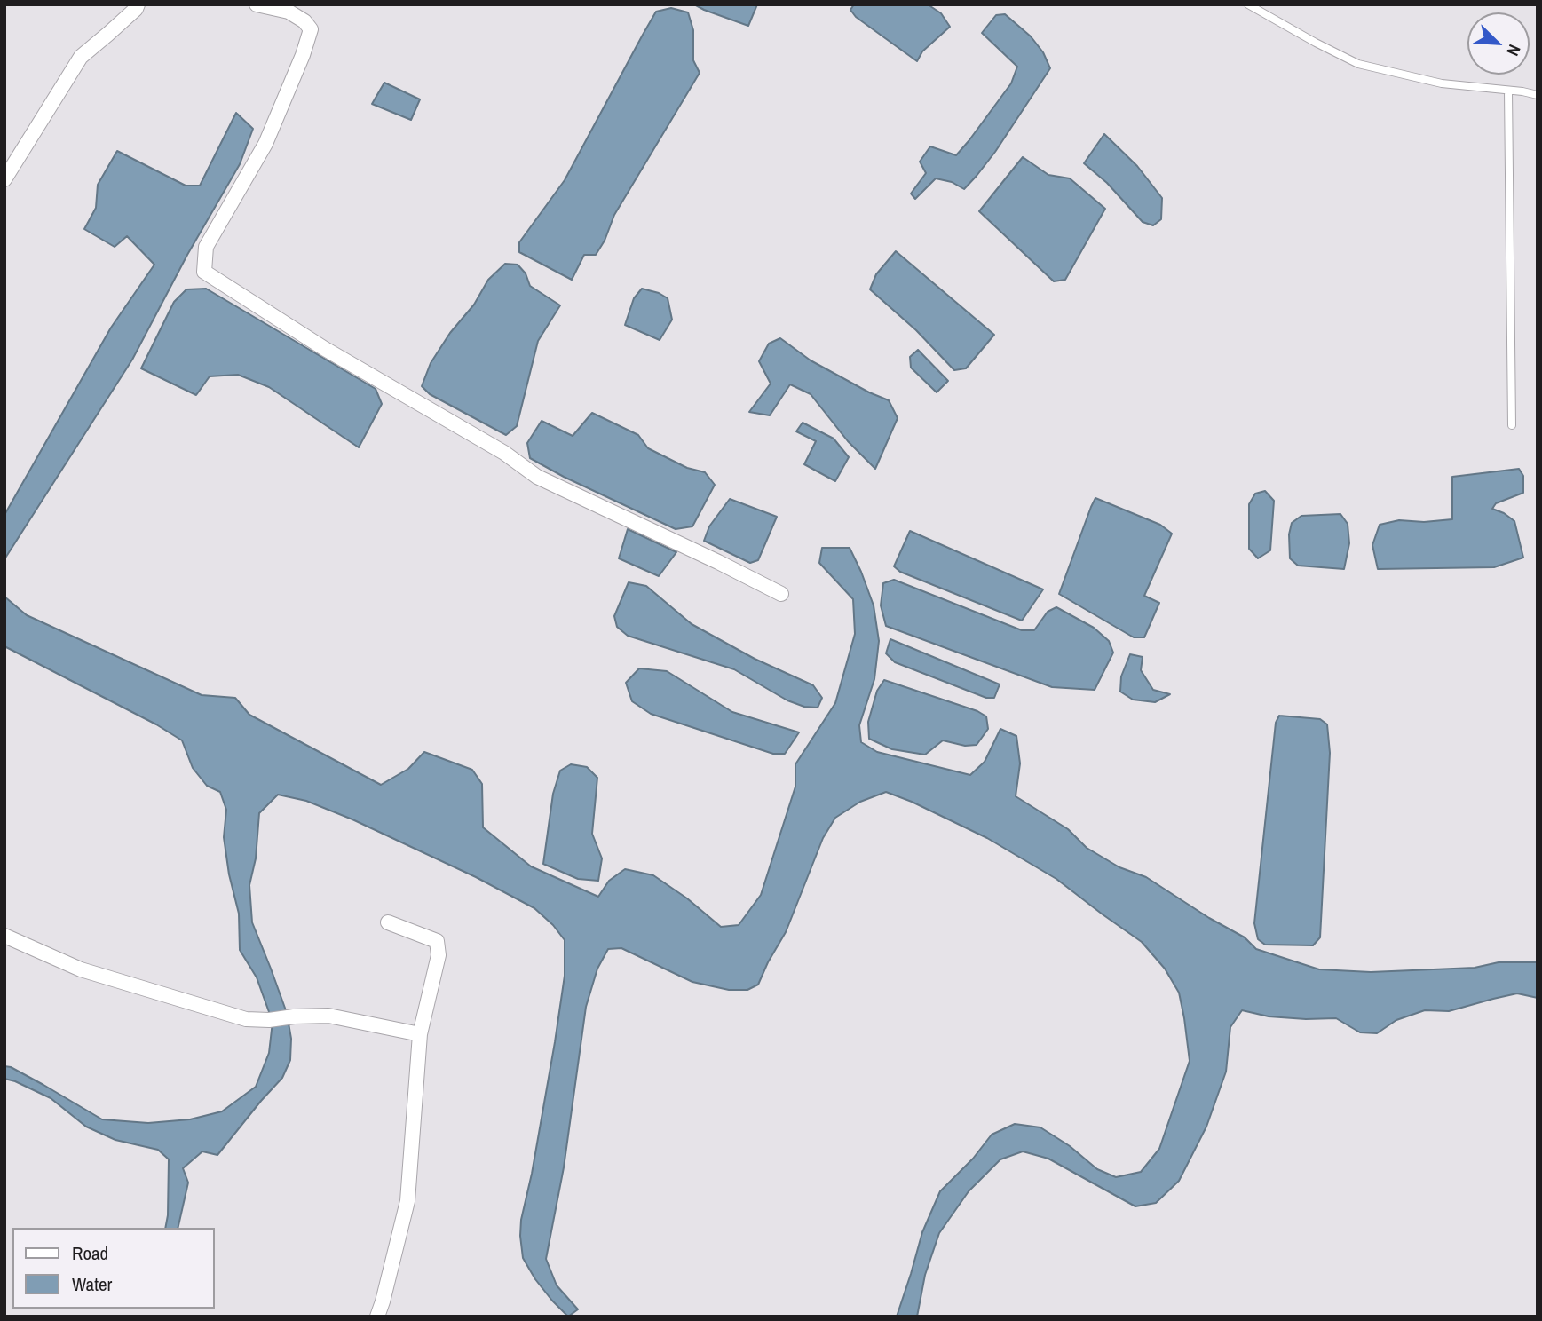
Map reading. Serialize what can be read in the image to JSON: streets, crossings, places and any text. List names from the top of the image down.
{
  "legend": ["Road", "Water"],
  "north": "bottom right"
}
